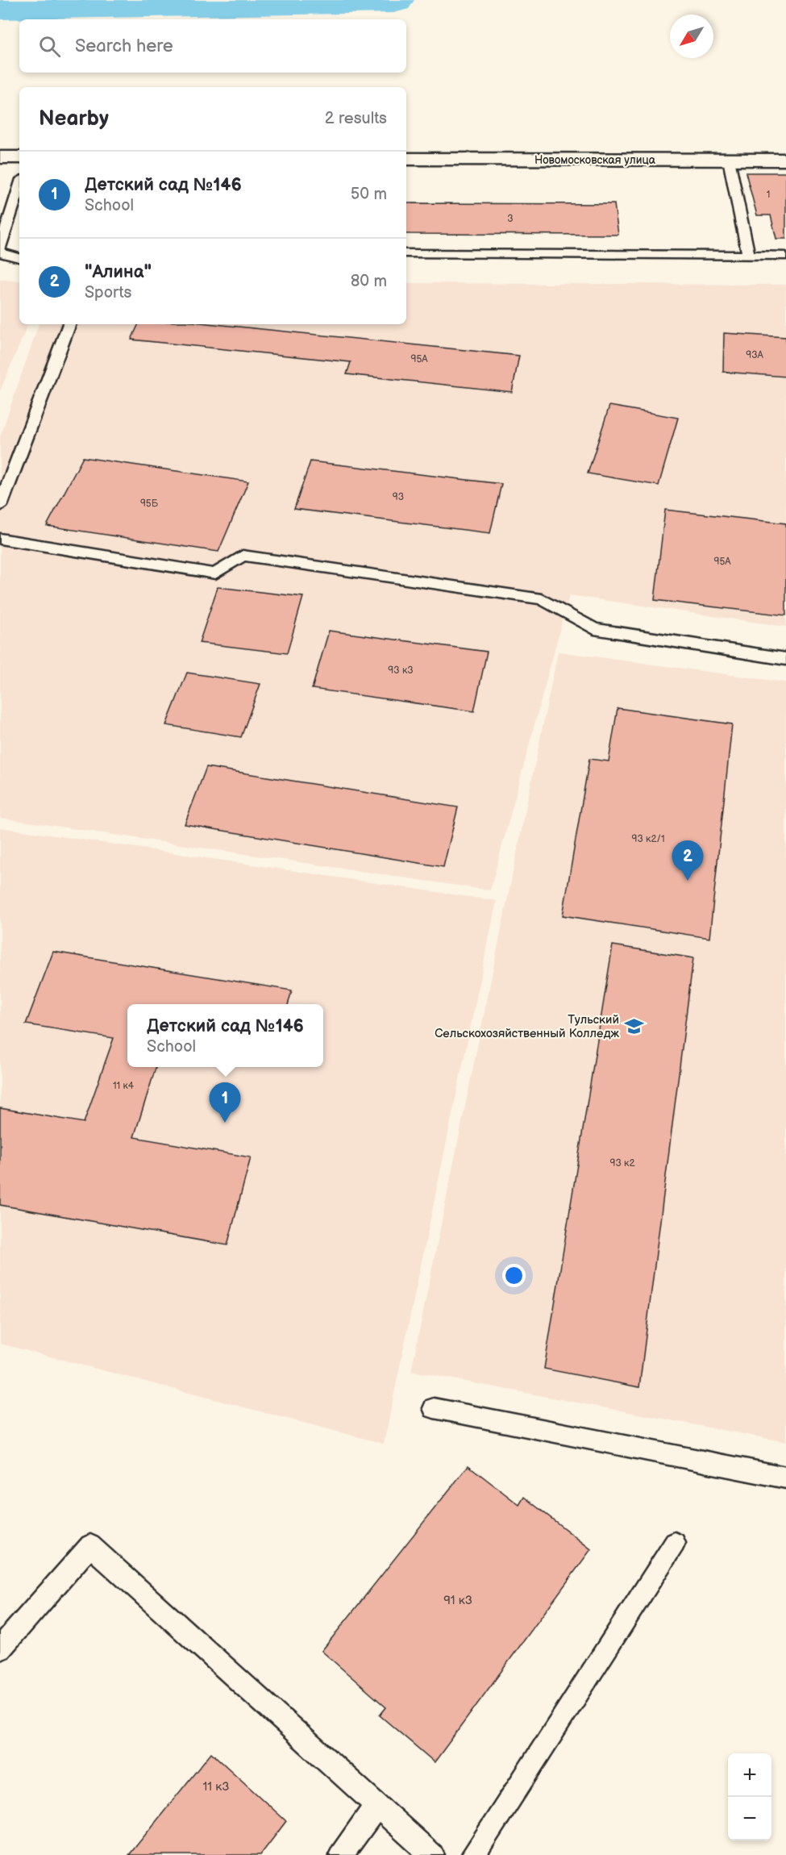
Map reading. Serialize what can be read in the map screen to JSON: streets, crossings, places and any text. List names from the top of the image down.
{
  "streets": {
    "street": ["Новомосковская улица"]
  },
  "places": {
    "school or university": ["Тульский Сельскохозяйственный Колледж"]
  },
  "house_numbers": [
    "1",
    "3",
    "93А",
    "95А",
    "93",
    "95Б",
    "95А",
    "93 к3",
    "93 к2/1",
    "11 к4",
    "93 к2",
    "91 к3",
    "11 к3"
  ],
  "north": "bottom left",
  "page": {
    "search": "Search here",
    "heading": ["Nearby", "2 results"],
    "list": [
      {
        "mark": "1",
        "name": "Детский сад №146",
        "note": "School",
        "value": "50 m"
      },
      {
        "mark": "2",
        "name": "\"Алина\"",
        "note": "Sports",
        "value": "80 m"
      }
    ],
    "pins": ["2", "1"],
    "popup": ["Детский сад №146", "School"],
    "map_buttons": ["+", "−"]
  }
}
